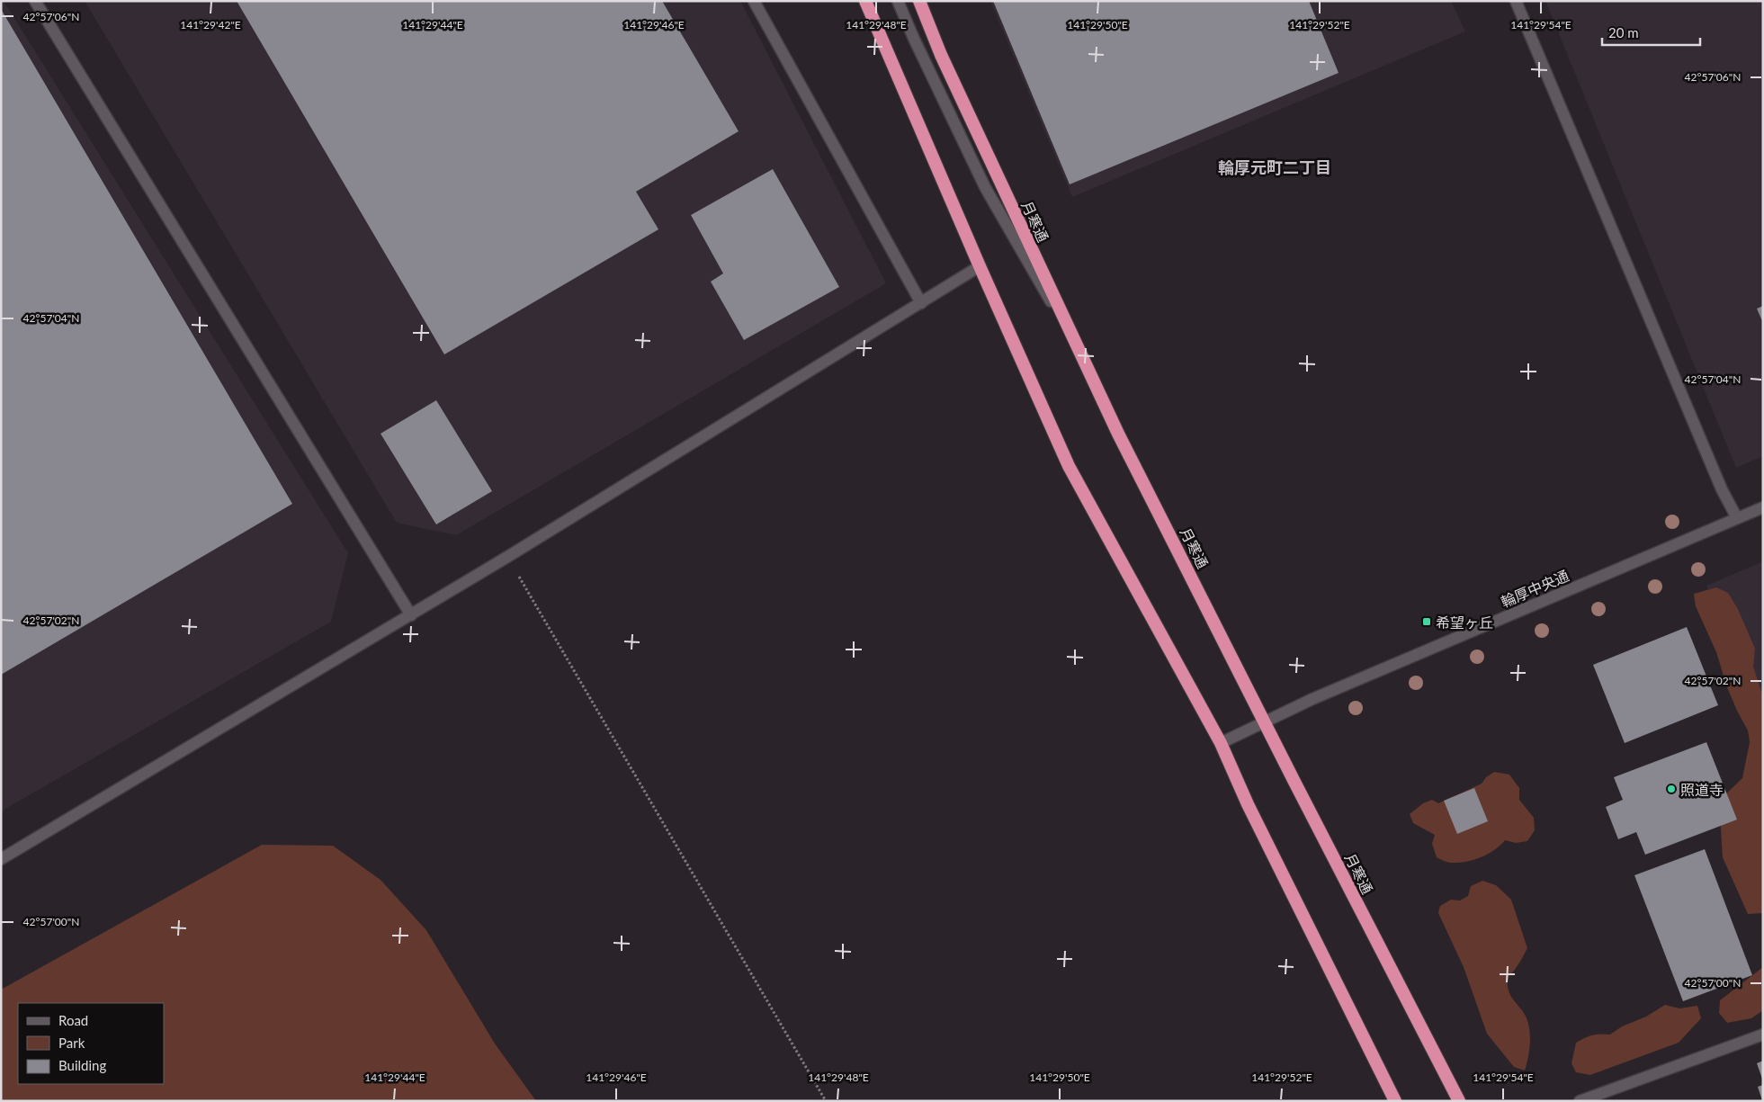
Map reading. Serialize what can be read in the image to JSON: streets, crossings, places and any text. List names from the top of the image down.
{
  "streets": {
    "highway": ["月寒通"],
    "street": ["輪厚中央通"]
  },
  "crossings": [
    ["月寒通", "輪厚中央通"]
  ],
  "districts": ["輪厚元町二丁目"],
  "places": {
    "transit": ["希望ヶ丘"],
    "other": ["照道寺"]
  },
  "legend": ["Road", "Park", "Building"],
  "scale_bar": "20 m",
  "coordinates": [
    "42°57'06\"N",
    "141°29'42\"E",
    "141°29'44\"E",
    "141°29'46\"E",
    "141°29'48\"E",
    "141°29'50\"E",
    "141°29'52\"E",
    "141°29'54\"E",
    "42°57'04\"N",
    "42°57'02\"N",
    "42°57'00\"N"
  ]
}
